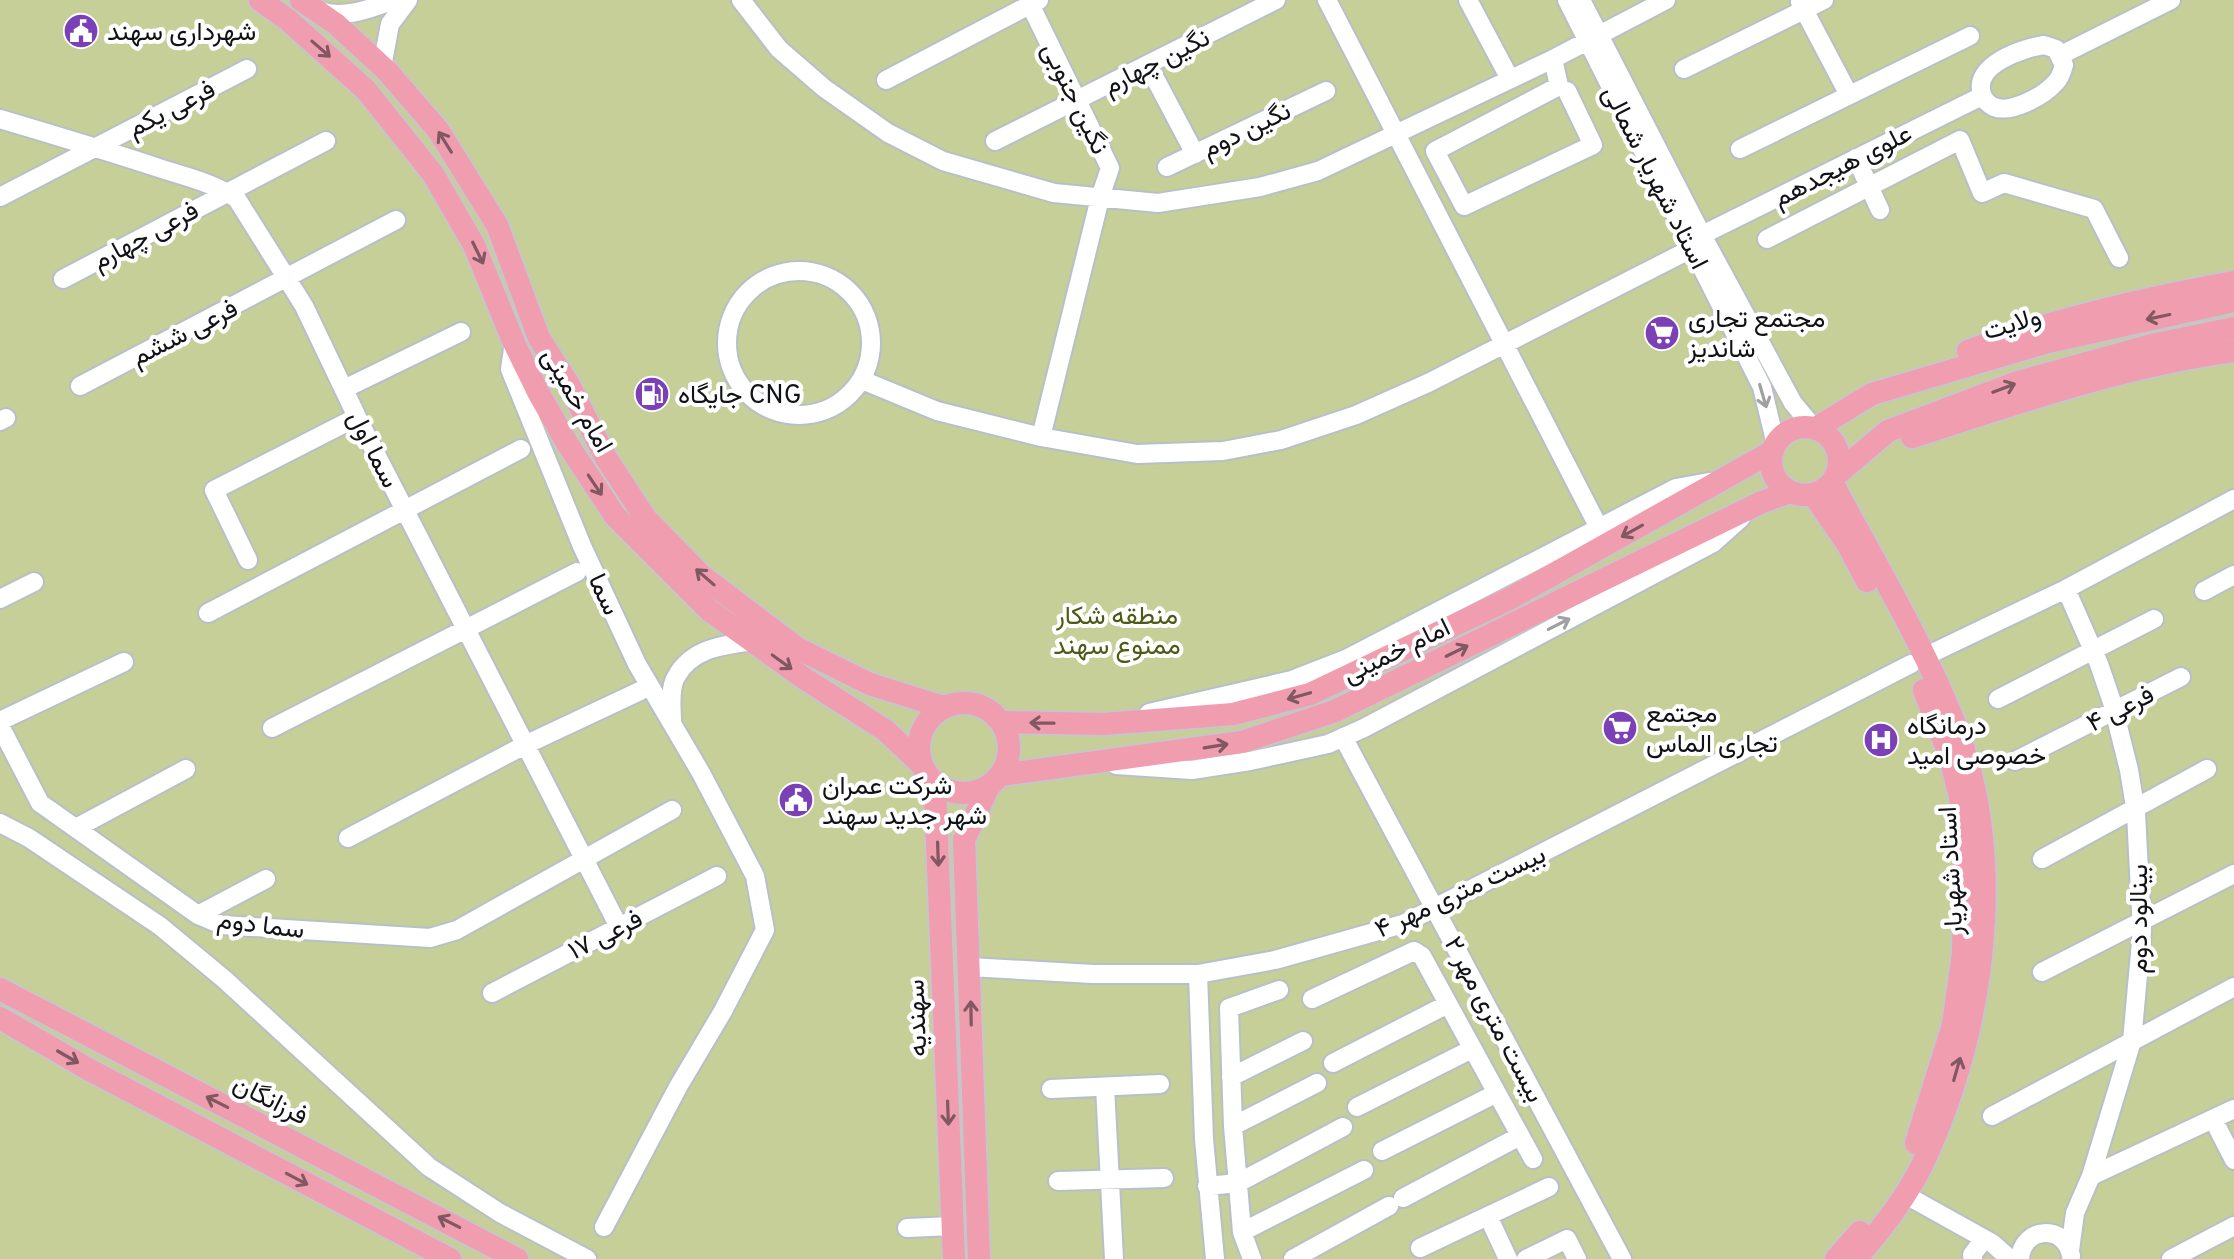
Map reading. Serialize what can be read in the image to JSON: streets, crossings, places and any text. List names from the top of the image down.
{
  "streets": {
    "main road": [
      "ولایت",
      "امام خمینی",
      "استاد شهریار",
      "سهندیه",
      "فرزانگان"
    ],
    "street": [
      "نگین چهارم",
      "نگین جنوبی",
      "فرعی یکم",
      "نگین دوم",
      "علوی هیجدهم",
      "استاد شهریار شمالی",
      "فرعی چهارم",
      "فرعی ششم",
      "سما اول",
      "سما",
      "فرعی ۴",
      "بیست متری مهر ۴",
      "بینالود دوم",
      "سما دوم",
      "فرعی ۱۷",
      "بیست متری مهر ۲"
    ]
  },
  "crossings": [
    ["نگین چهارم", "نگین جنوبی"],
    ["نگین جنوبی", "علوی هیجدهم"],
    ["علوی هیجدهم", "استاد شهریار شمالی"],
    ["استاد شهریار شمالی", "ولایت"],
    ["استاد شهریار شمالی", "امام خمینی"],
    ["استاد شهریار شمالی", "استاد شهریار"],
    ["فرعی چهارم", "سما اول"],
    ["ولایت", "امام خمینی"],
    ["ولایت", "استاد شهریار"],
    ["فرعی ششم", "سما اول"],
    ["امام خمینی", "سما"],
    ["امام خمینی", "استاد شهریار"],
    ["امام خمینی", "سهندیه"],
    ["سما اول", "سما دوم"],
    ["سما اول", "فرعی ۱۷"],
    ["فرعی ۴", "بینالود دوم"],
    ["استاد شهریار", "بیست متری مهر ۴"],
    ["بیست متری مهر ۴", "بینالود دوم"],
    ["بیست متری مهر ۴", "بیست متری مهر ۲"]
  ],
  "parks": ["منطقه شکار ممنوع سهند"],
  "places": {
    "public building": ["شهرداری سهند", "شرکت عمران شهر جدید سهند"],
    "supermarket": ["مجتمع تجاری شاندیز", "مجتمع تجاری الماس"],
    "fuel station": ["جایگاه CNG"],
    "hospital": ["درمانگاه خصوصی امید"]
  }
}
